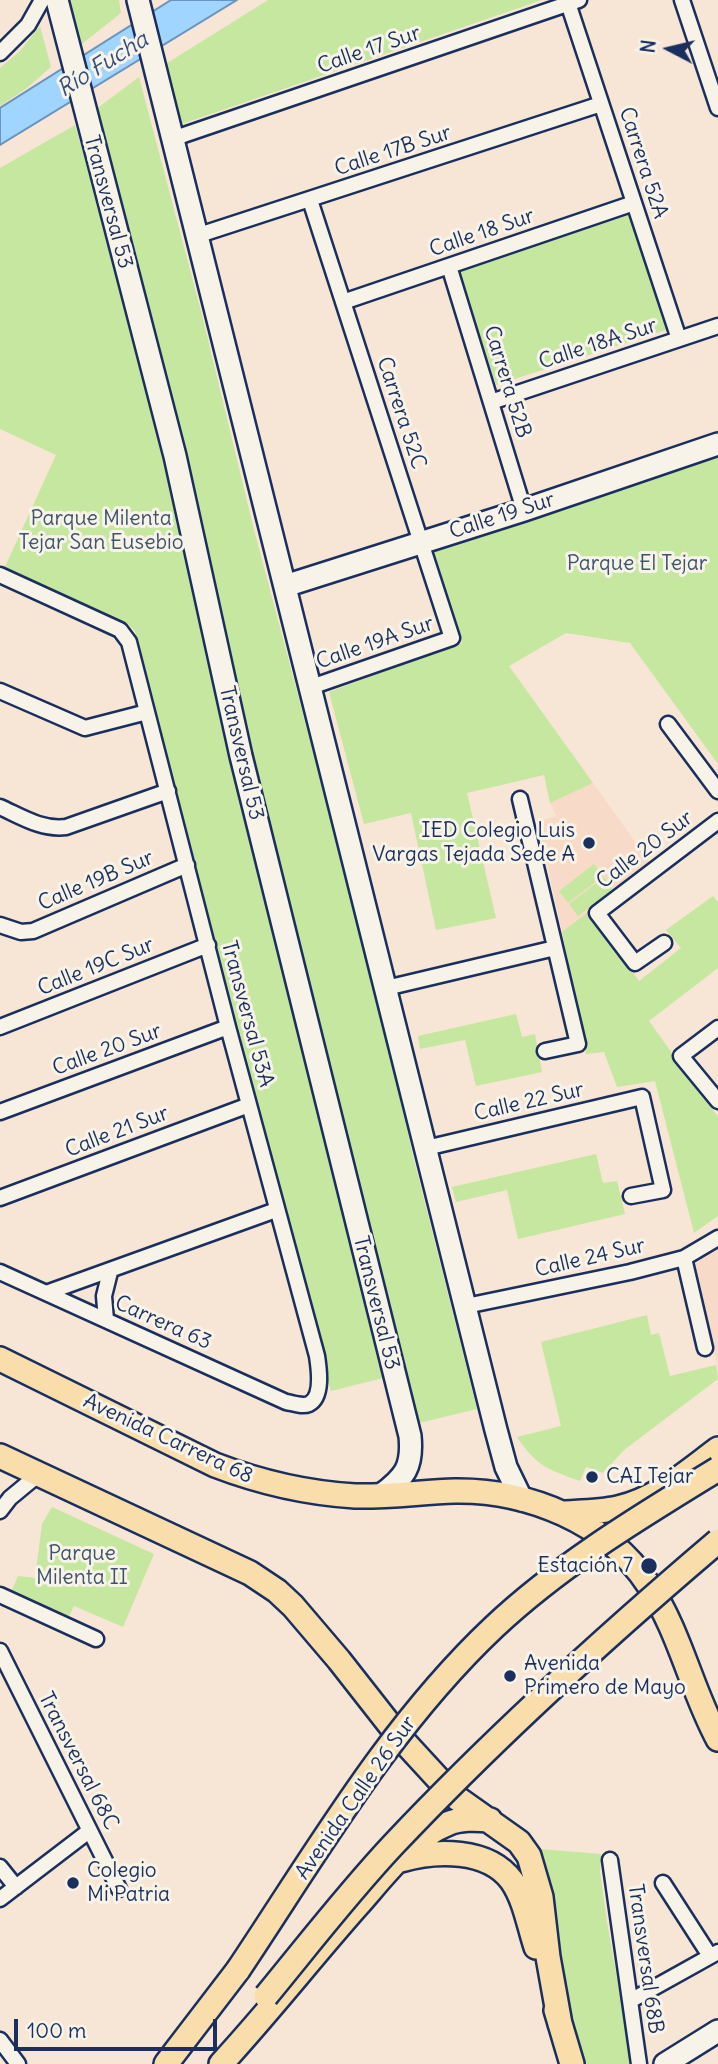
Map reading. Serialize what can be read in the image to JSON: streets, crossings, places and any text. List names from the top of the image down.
{
  "streets": {
    "main road": ["Avenida Carrera 68", "Avenida Calle 26 Sur"],
    "street": [
      "Calle 17 Sur",
      "Calle 17B Sur",
      "Carrera 52A",
      "Transversal 53",
      "Calle 18 Sur",
      "Calle 18A Sur",
      "Carrera 52B",
      "Carrera 52C",
      "Calle 19 Sur",
      "Calle 19A Sur",
      "Calle 20 Sur",
      "Calle 19B Sur",
      "Calle 19C Sur",
      "Transversal 53A",
      "Calle 22 Sur",
      "Calle 21 Sur",
      "Calle 24 Sur",
      "Carrera 63",
      "Transversal 68C",
      "Transversal 68B"
    ]
  },
  "crossings": [
    ["Calle 17 Sur", "Carrera 52A"],
    ["Calle 17B Sur", "Carrera 52A"],
    ["Calle 17B Sur", "Carrera 52C"],
    ["Carrera 52A", "Calle 18 Sur"],
    ["Carrera 52A", "Calle 18A Sur"],
    ["Transversal 53", "Avenida Carrera 68"],
    ["Calle 18 Sur", "Carrera 52B"],
    ["Calle 18 Sur", "Carrera 52C"],
    ["Calle 18A Sur", "Carrera 52B"],
    ["Carrera 52B", "Calle 19 Sur"],
    ["Carrera 52C", "Calle 19 Sur"],
    ["Carrera 52C", "Calle 19A Sur"],
    ["Calle 20 Sur", "Transversal 53A"],
    ["Calle 19B Sur", "Transversal 53A"],
    ["Calle 19C Sur", "Transversal 53A"],
    ["Transversal 53A", "Calle 21 Sur"],
    ["Transversal 53A", "Carrera 63"]
  ],
  "water": ["Río Fucha"],
  "parks": ["Parque Milenta Tejar San Eusebio", "Parque El Tejar", "Parque Milenta II"],
  "places": [
    "IED Colegio Luis Vargas Tejada Sede A",
    "CAI Tejar",
    "Estación 7",
    "Avenida Primero de Mayo",
    "Colegio Mi Patria"
  ],
  "scale_bar": "100 m",
  "north": "left"
}
